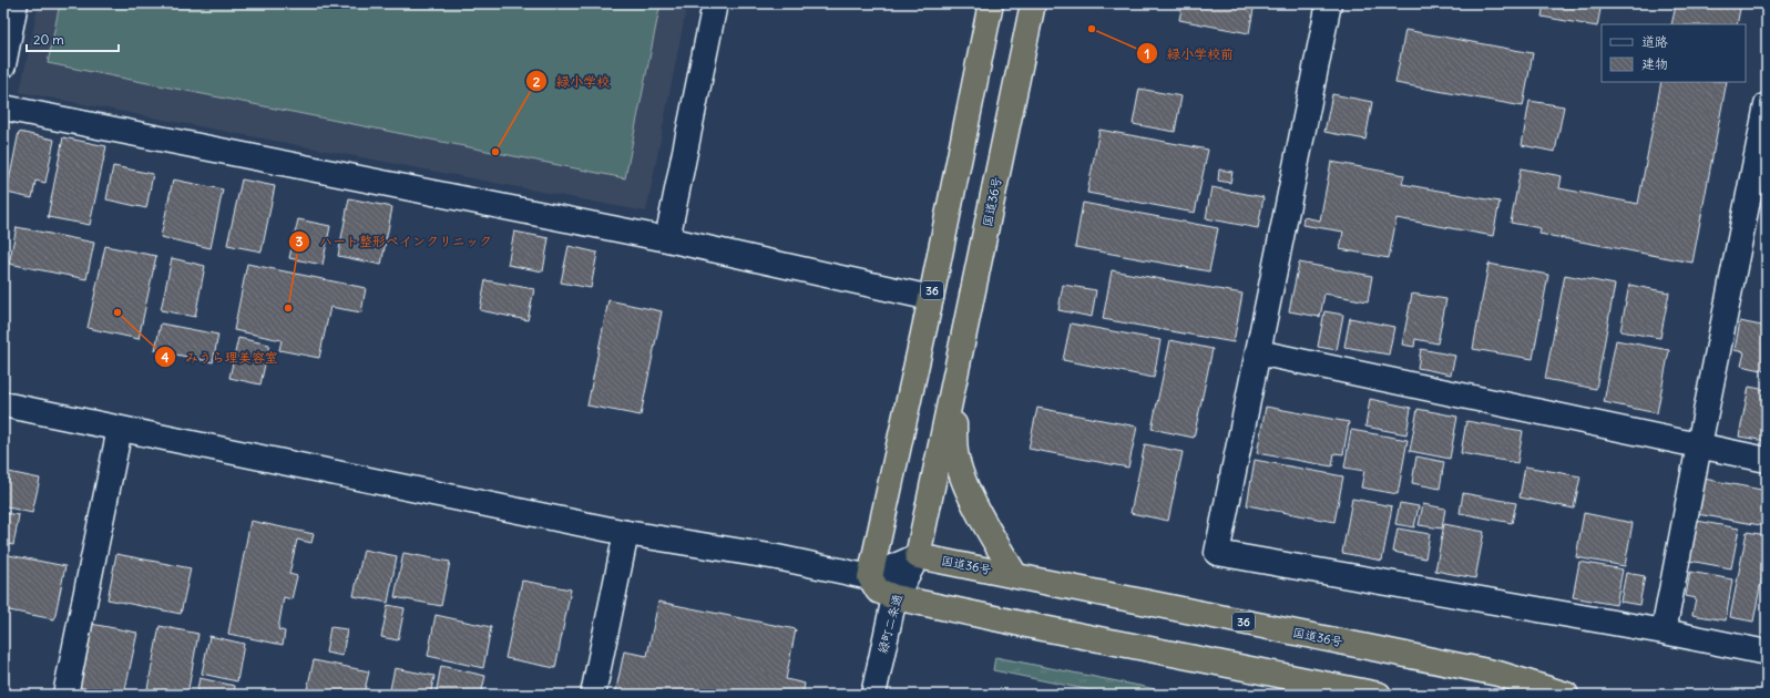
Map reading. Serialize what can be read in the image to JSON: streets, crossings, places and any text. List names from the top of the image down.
{
  "streets": {
    "highway": ["国道36号", "36"],
    "street": ["緑町二条通"]
  },
  "crossings": [
    ["国道36号", "緑町二条通"]
  ],
  "places": [
    "緑小学校前",
    "緑小学校",
    "ハート整形ペインクリニック",
    "みうら理美容室"
  ],
  "legend": ["道路", "建物"],
  "scale_bar": "20 m"
}
